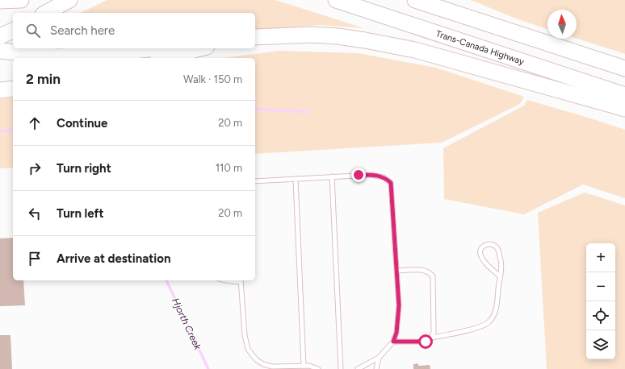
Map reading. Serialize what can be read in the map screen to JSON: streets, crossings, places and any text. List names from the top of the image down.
{
  "streets": {
    "highway": ["Trans-Canada Highway"]
  },
  "water": ["Hjorth Creek"],
  "north": "top",
  "page": {
    "search": "Search here",
    "heading": ["2 min", "Walk · 150 m"],
    "list": [
      ["Continue", "20 m"],
      ["Turn right", "110 m"],
      ["Turn left", "20 m"],
      "Arrive at destination"
    ],
    "map_buttons": ["+", "−"]
  }
}
